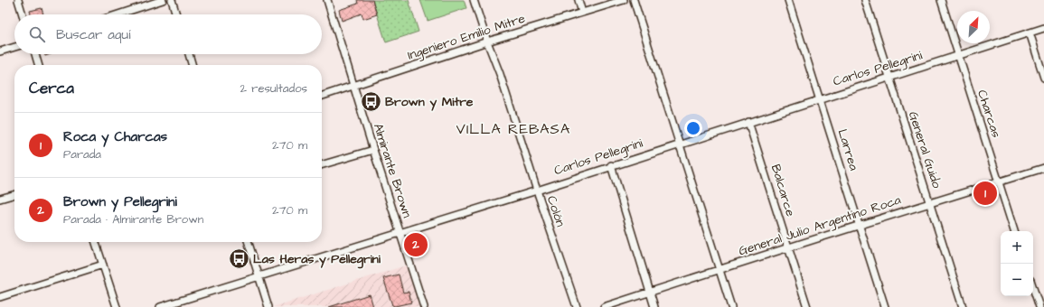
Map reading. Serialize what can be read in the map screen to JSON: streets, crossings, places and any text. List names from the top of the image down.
{
  "streets": {
    "street": [
      "Ingeniero Emilio Mitre",
      "Carlos Pellegrini",
      "Charcas",
      "Larrea",
      "General Guido",
      "Almirante Brown",
      "Balcarce",
      "Colón",
      "General Julio Argentino Roca"
    ]
  },
  "crossings": [
    ["Ingeniero Emilio Mitre", "Almirante Brown"],
    ["Ingeniero Emilio Mitre", "Colón"],
    ["Carlos Pellegrini", "Charcas"],
    ["Carlos Pellegrini", "Larrea"],
    ["Carlos Pellegrini", "General Guido"],
    ["Carlos Pellegrini", "Almirante Brown"],
    ["Carlos Pellegrini", "Balcarce"],
    ["Carlos Pellegrini", "Colón"],
    ["Charcas", "General Julio Argentino Roca"],
    ["Larrea", "General Julio Argentino Roca"],
    ["General Guido", "General Julio Argentino Roca"],
    ["Balcarce", "General Julio Argentino Roca"]
  ],
  "districts": ["VILLA REBASA"],
  "places": {
    "bus stop": ["Brown y Mitre", "Las Heras y Pellegrini"]
  },
  "north": "top right",
  "page": {
    "search": "Buscar aquí",
    "heading": ["Cerca", "2 resultados"],
    "list": [
      {
        "mark": "1",
        "name": "Roca y Charcas",
        "note": "Parada",
        "value": "270 m"
      },
      {
        "mark": "2",
        "name": "Brown y Pellegrini",
        "note": "Parada · Almirante Brown",
        "value": "270 m"
      }
    ],
    "pins": ["1", "2"],
    "map_buttons": ["+", "−"]
  }
}
